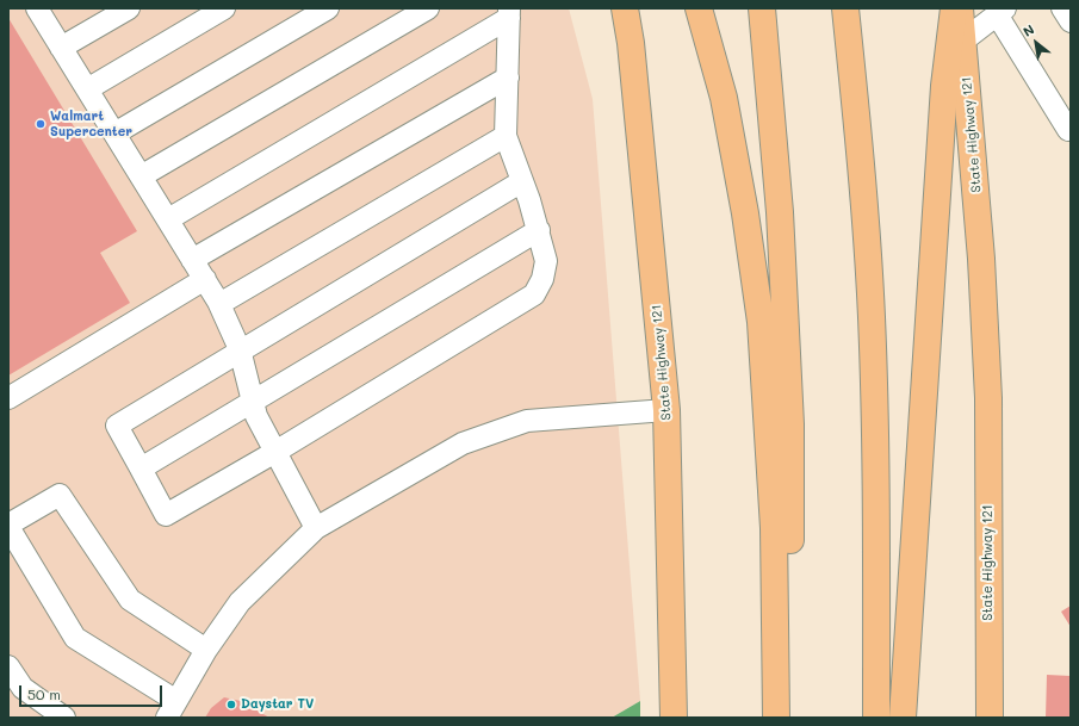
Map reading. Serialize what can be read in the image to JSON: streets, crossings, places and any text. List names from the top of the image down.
{
  "streets": {
    "main road": ["State Highway 121"]
  },
  "places": ["Walmart Supercenter", "Daystar TV"],
  "scale_bar": "50 m",
  "north": "top left"
}
